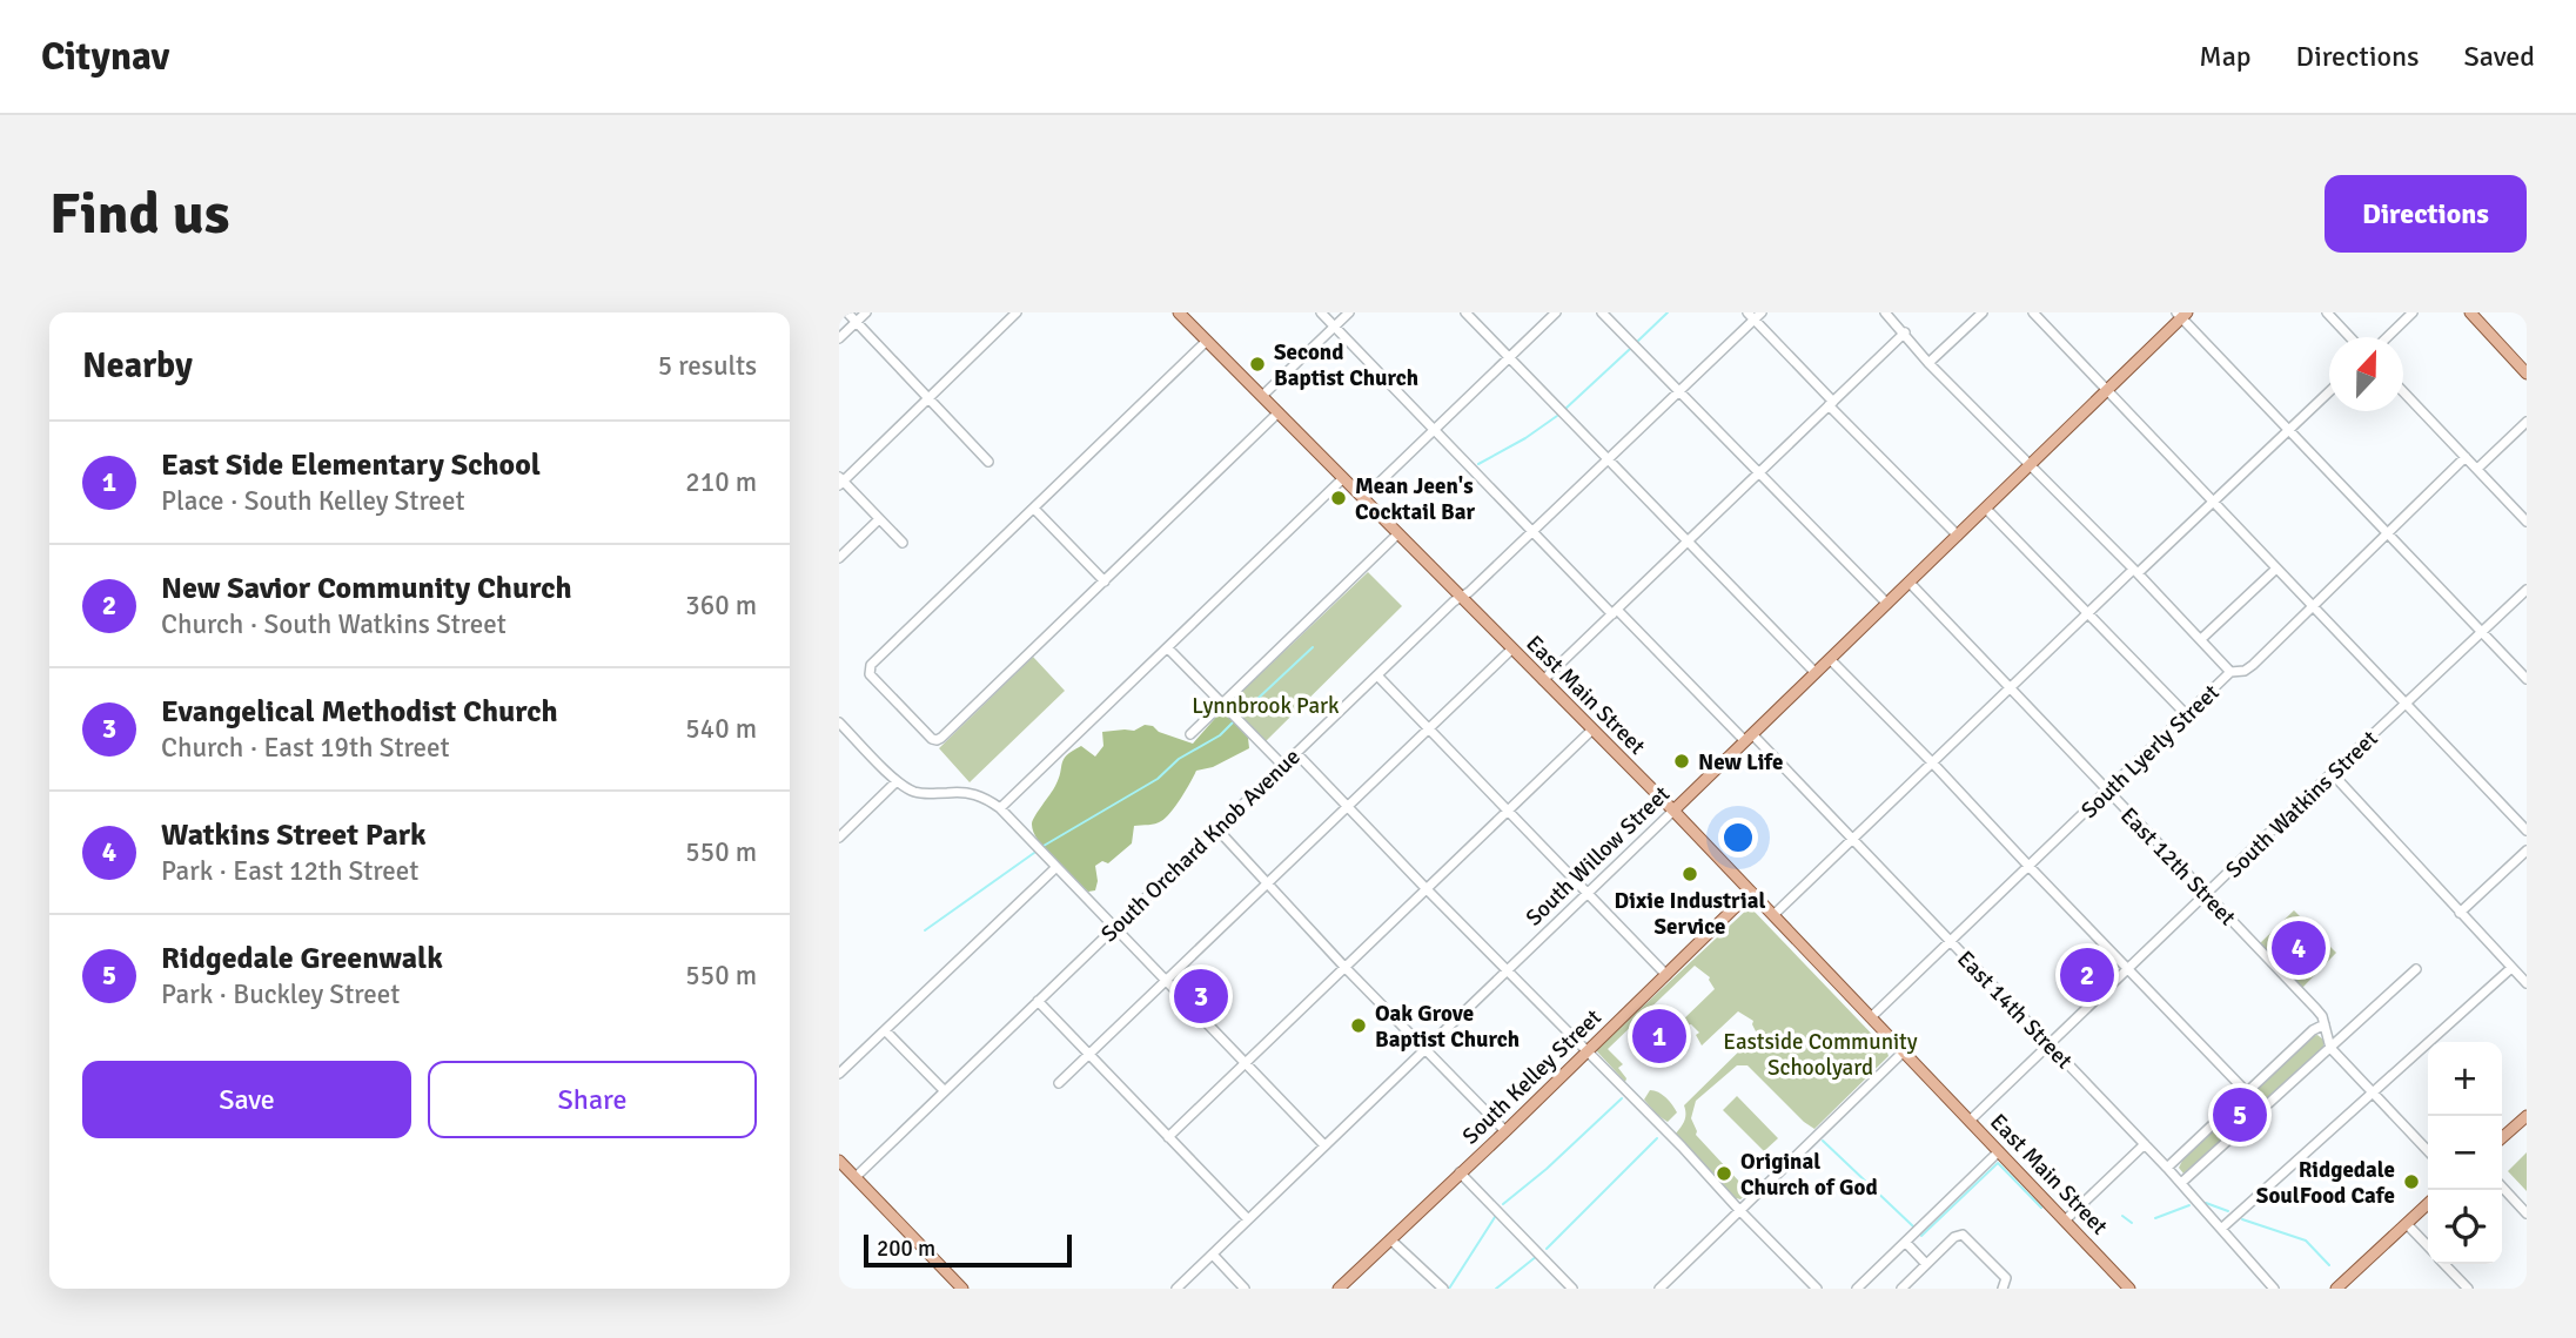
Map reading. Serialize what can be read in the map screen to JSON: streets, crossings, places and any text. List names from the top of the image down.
{
  "streets": {
    "main road": ["East Main Street", "South Willow Street", "South Kelley Street"],
    "street": [
      "South Lyerly Street",
      "South Watkins Street",
      "South Orchard Knob Avenue",
      "East 12th Street",
      "East 14th Street"
    ]
  },
  "crossings": [
    ["East Main Street", "South Lyerly Street"],
    ["East Main Street", "South Watkins Street"],
    ["East Main Street", "South Orchard Knob Avenue"],
    ["East Main Street", "South Willow Street"],
    ["East Main Street", "South Kelley Street"],
    ["South Lyerly Street", "East 12th Street"],
    ["South Lyerly Street", "East 14th Street"],
    ["South Watkins Street", "East 12th Street"],
    ["South Watkins Street", "East 14th Street"],
    ["South Orchard Knob Avenue", "East 14th Street"],
    ["South Willow Street", "East 12th Street"],
    ["South Willow Street", "East 14th Street"]
  ],
  "parks": ["Lynnbrook Park", "Eastside Community Schoolyard"],
  "places": [
    "Second Baptist Church",
    "Mean Jeen's Cocktail Bar",
    "New Life",
    "Dixie Industrial Service",
    "Oak Grove Baptist Church",
    "Original Church of God",
    "Ridgedale SoulFood Cafe"
  ],
  "scale_bar": "200 m",
  "north": "top",
  "page": {
    "header": "Citynav",
    "nav": ["Map", "Directions", "Saved"],
    "buttons": [
      "Directions",
      ["Save", "Share"]
    ],
    "title": "Find us",
    "heading": ["Nearby", "5 results"],
    "list": [
      {
        "mark": "1",
        "name": "East Side Elementary School",
        "note": "Place · South Kelley Street",
        "value": "210 m"
      },
      {
        "mark": "2",
        "name": "New Savior Community Church",
        "note": "Church · South Watkins Street",
        "value": "360 m"
      },
      {
        "mark": "3",
        "name": "Evangelical Methodist Church",
        "note": "Church · East 19th Street",
        "value": "540 m"
      },
      {
        "mark": "4",
        "name": "Watkins Street Park",
        "note": "Park · East 12th Street",
        "value": "550 m"
      },
      {
        "mark": "5",
        "name": "Ridgedale Greenwalk",
        "note": "Park · Buckley Street",
        "value": "550 m"
      }
    ],
    "pins": [
      "4",
      "2",
      "3",
      "1",
      "5"
    ],
    "map_buttons": ["+", "−"],
    "scale": "200 m"
  }
}
